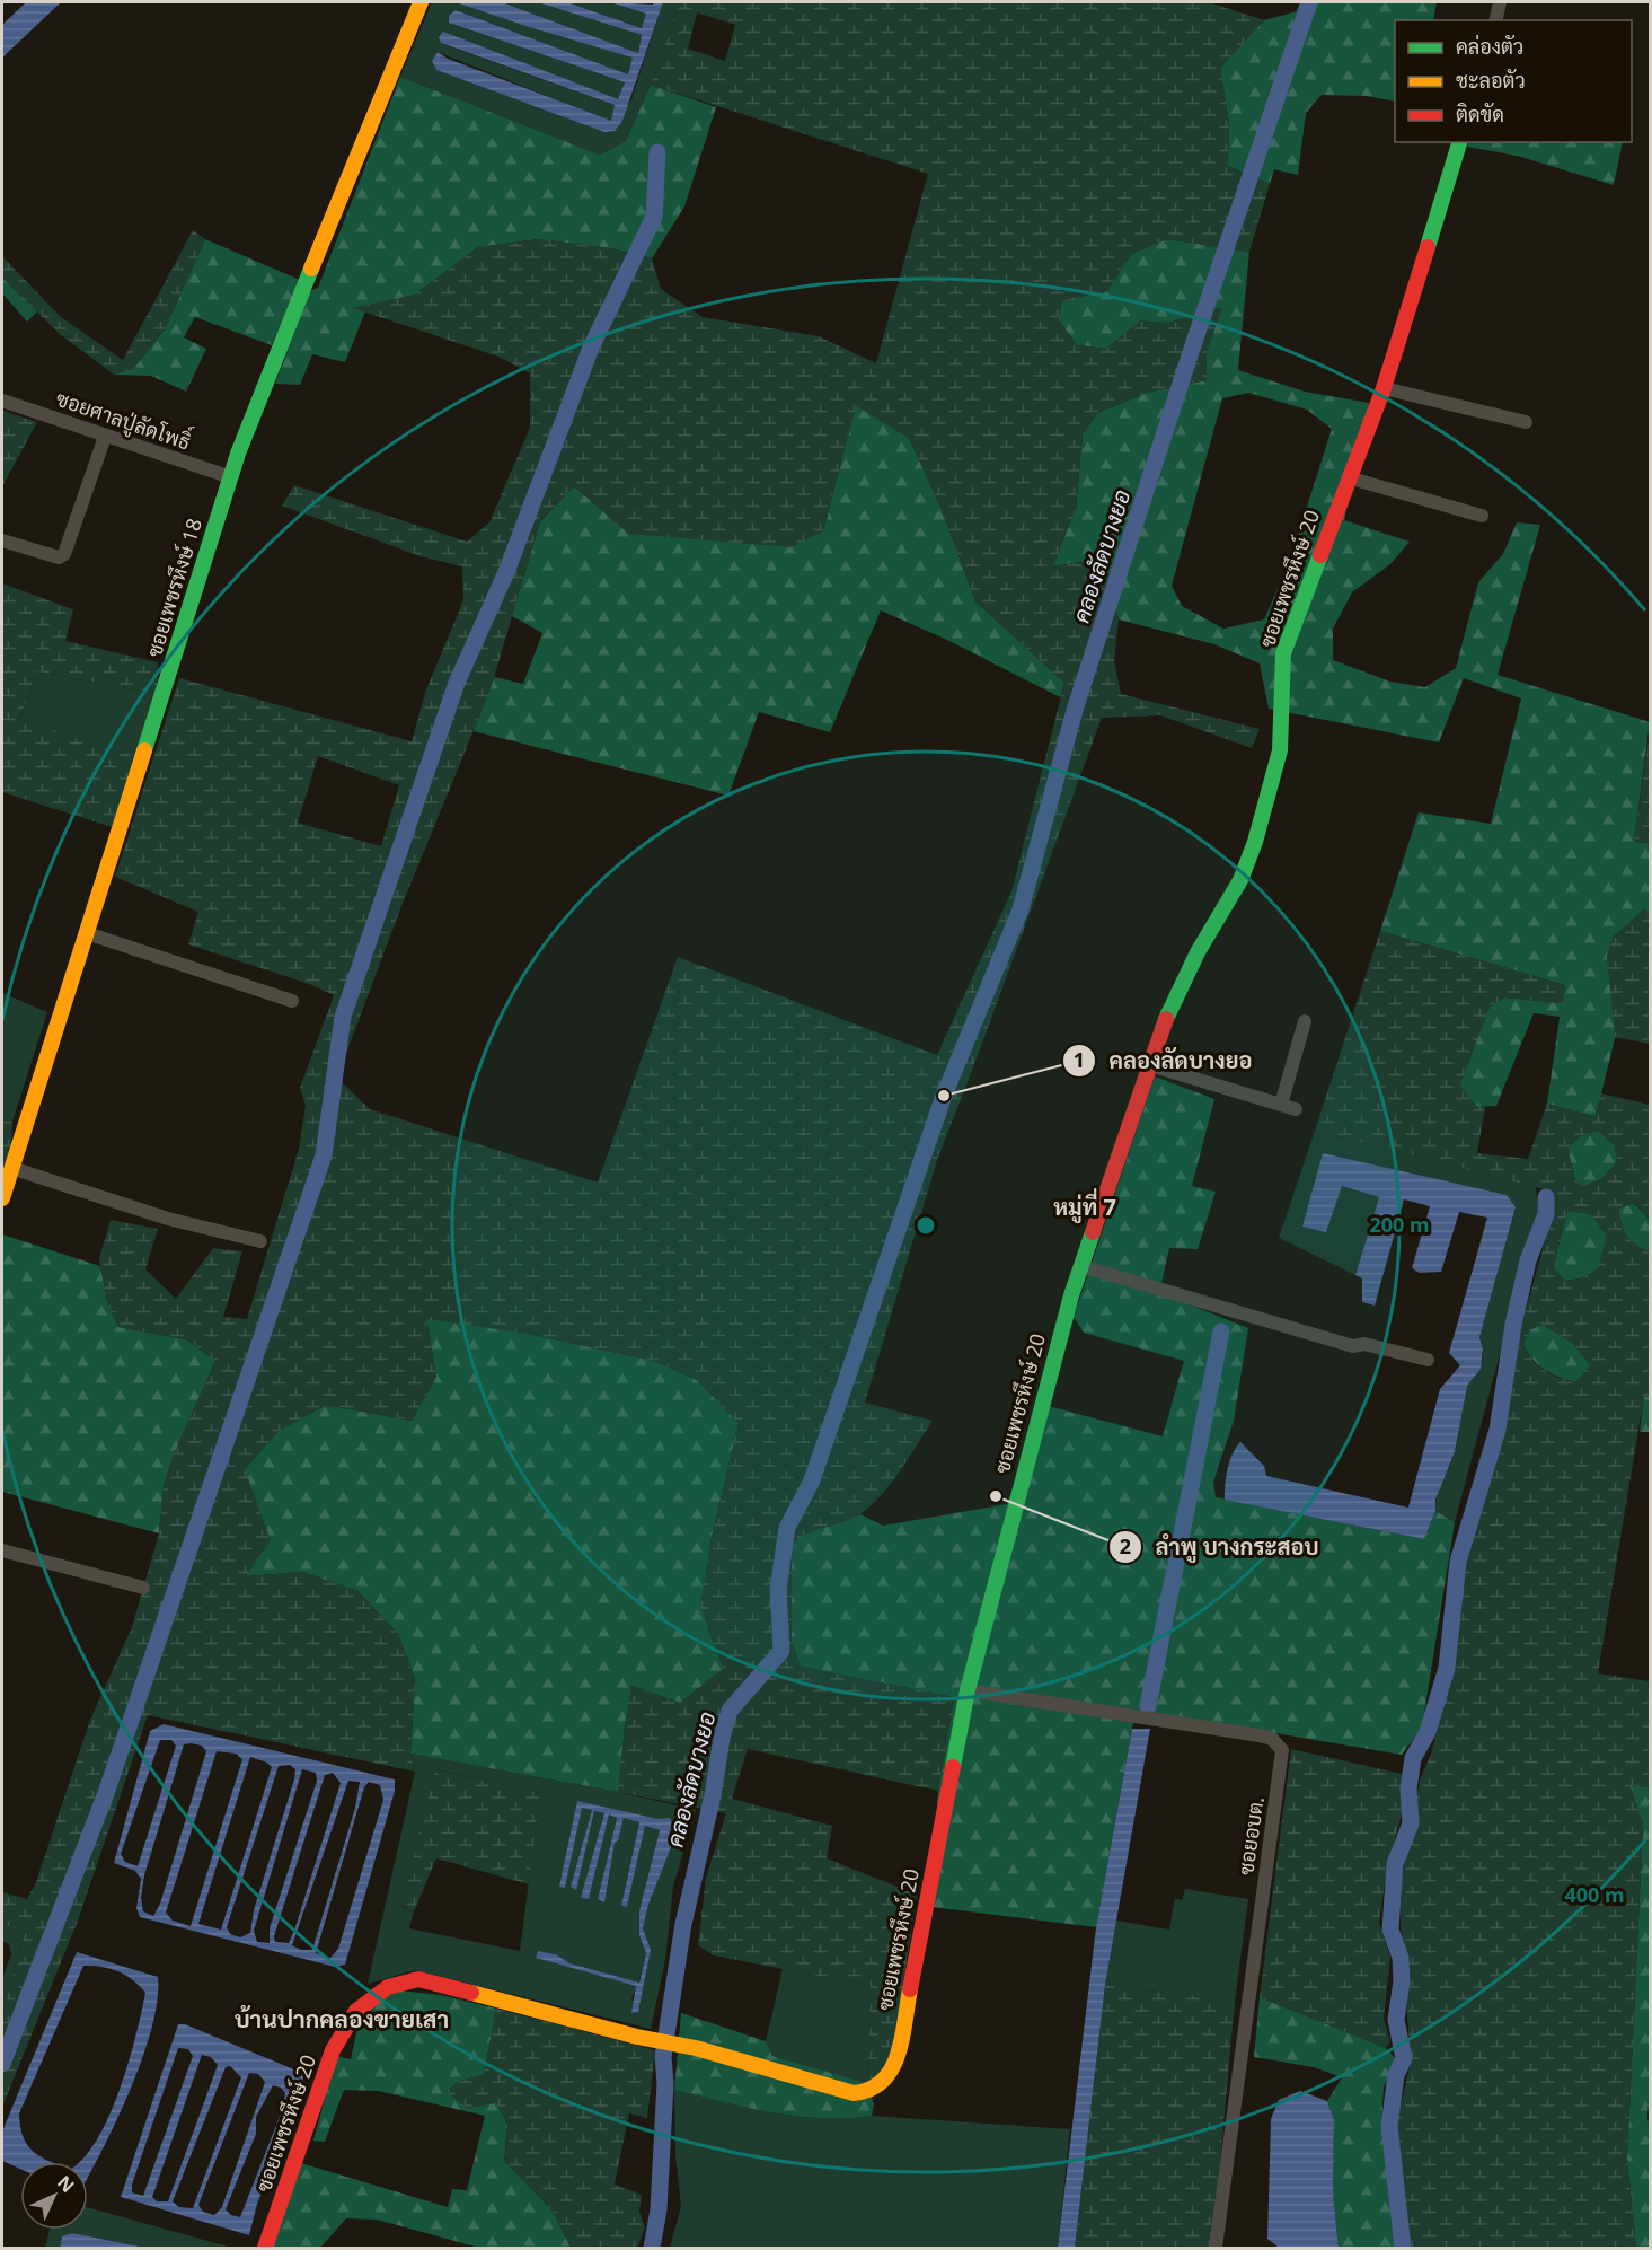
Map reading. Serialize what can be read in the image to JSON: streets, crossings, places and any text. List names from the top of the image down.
{
  "streets": {
    "street": [
      "ซอยศาลปู่ลัดโพธิ์",
      "ซอยเพชรหึงษ์ 20",
      "ซอยเพชรหึงษ์ 18",
      "ซอยอบต."
    ]
  },
  "crossings": [
    ["ซอยศาลปู่ลัดโพธิ์", "ซอยเพชรหึงษ์ 18"],
    ["ซอยเพชรหึงษ์ 20", "ซอยอบต."]
  ],
  "districts": ["หมู่ที่ 7", "บ้านปากคลองขายเสา"],
  "water": ["คลองลัดบางยอ"],
  "places": ["คลองลัดบางยอ", "ลำพู บางกระสอบ"],
  "legend": ["คล่องตัว", "ชะลอตัว", "ติดขัด"],
  "north": "top right",
  "rings": ["200 m", "400 m"]
}
